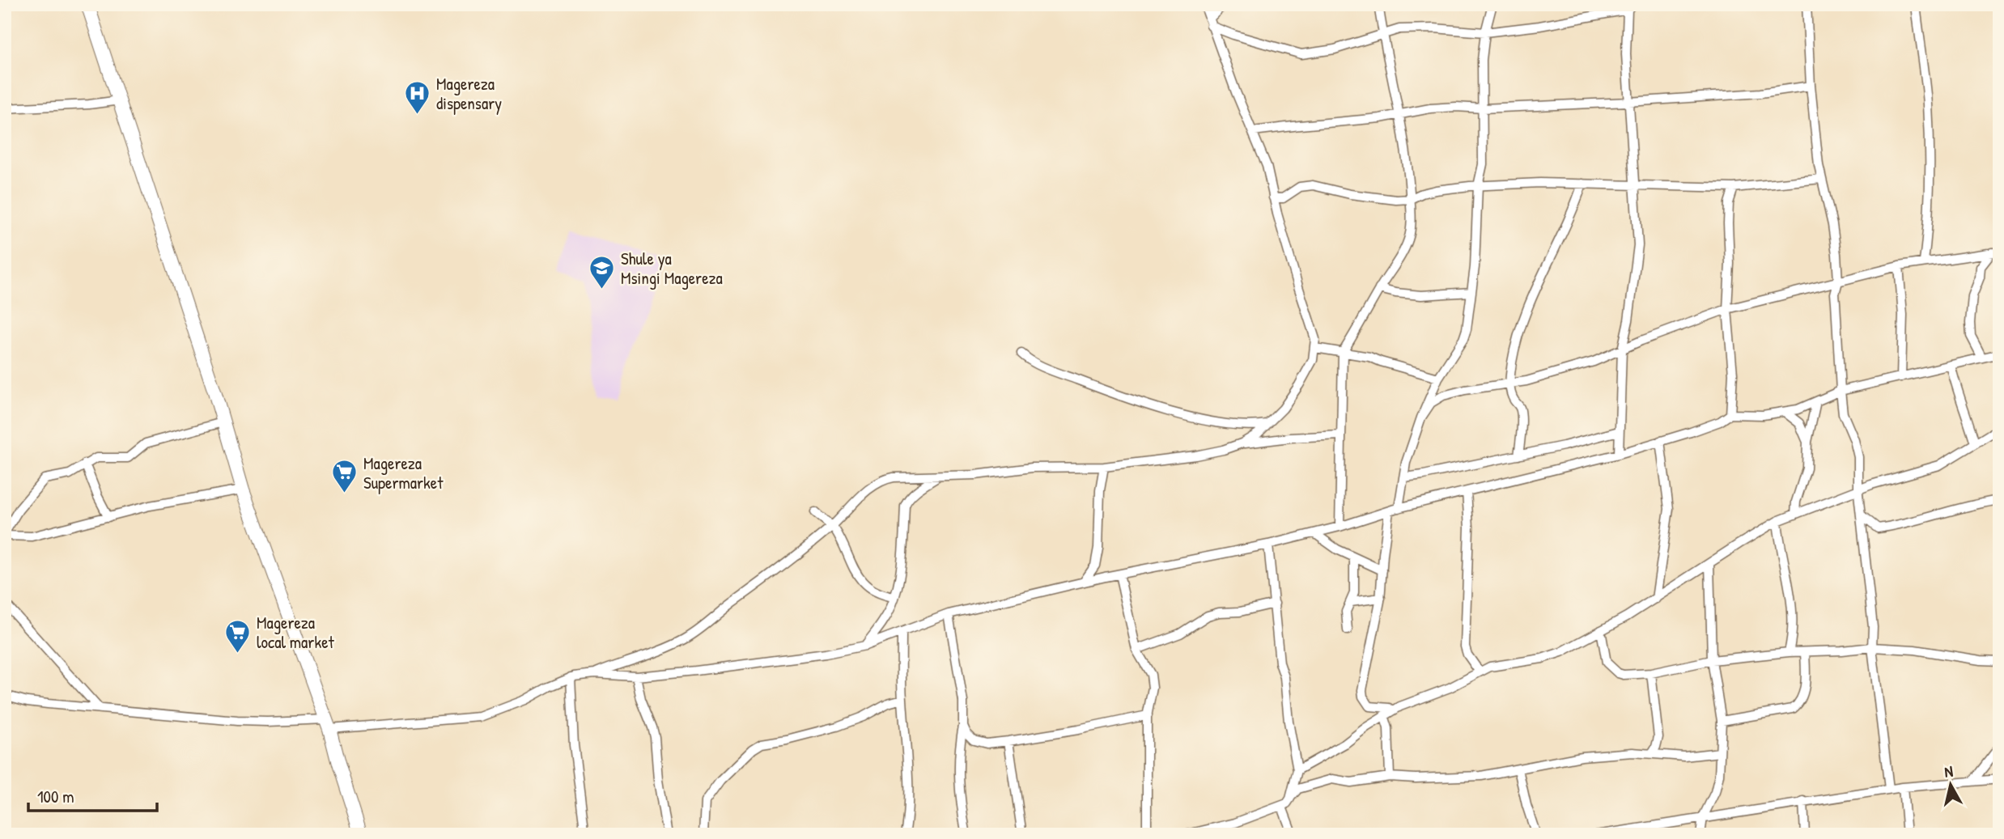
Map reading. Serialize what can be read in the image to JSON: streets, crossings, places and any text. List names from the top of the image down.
{
  "places": {
    "hospital": ["Magereza dispensary"],
    "school or university": ["Shule ya Msingi Magereza"],
    "supermarket": ["Magereza Supermarket", "Magereza local market"]
  },
  "scale_bar": "100 m",
  "north": "top"
}
